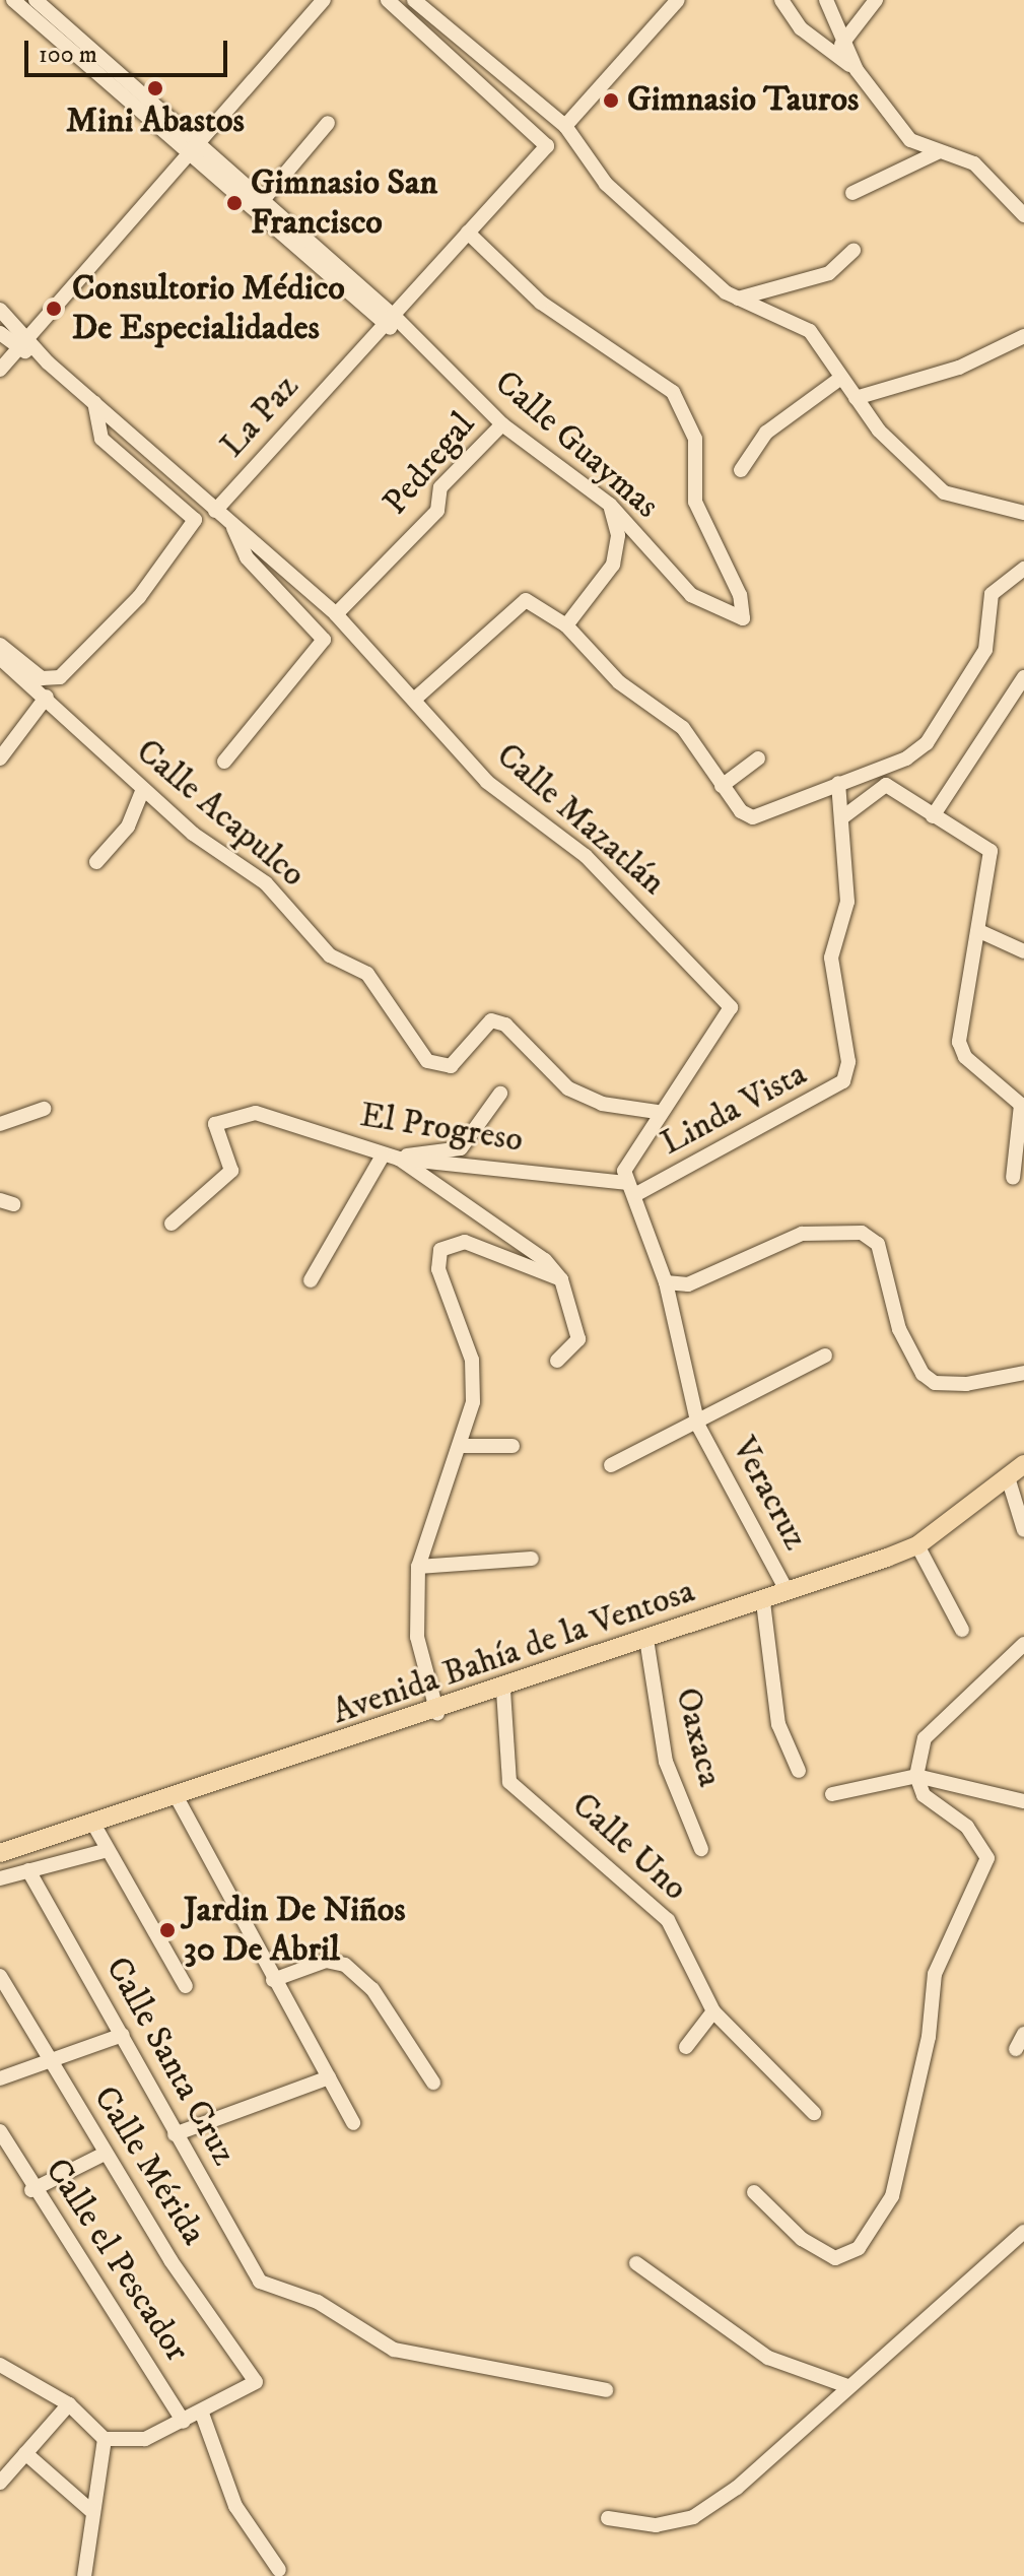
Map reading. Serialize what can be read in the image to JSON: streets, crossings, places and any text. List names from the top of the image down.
{
  "streets": {
    "main road": ["Avenida Bahía de la Ventosa"],
    "street": [
      "La Paz",
      "Calle Guaymas",
      "Pedregal",
      "Calle Acapulco",
      "Calle Mazatlán",
      "Linda Vista",
      "El Progreso",
      "Veracruz",
      "Oaxaca",
      "Calle Uno",
      "Calle Santa Cruz",
      "Calle Mérida",
      "Calle el Pescador"
    ]
  },
  "crossings": [
    ["La Paz", "Calle Guaymas"],
    ["La Paz", "Calle Mazatlán"],
    ["Calle Guaymas", "Pedregal"],
    ["Pedregal", "Calle Mazatlán"],
    ["Calle Acapulco", "Calle Mazatlán"],
    ["Calle Mazatlán", "El Progreso"],
    ["Veracruz", "Avenida Bahía de la Ventosa"],
    ["Avenida Bahía de la Ventosa", "Oaxaca"],
    ["Avenida Bahía de la Ventosa", "Calle Uno"]
  ],
  "places": [
    "Mini Abastos",
    "Gimnasio Tauros",
    "Gimnasio San Francisco",
    "Consultorio Médico De Especialidades",
    "Jardin De Niños 30 De Abril"
  ],
  "scale_bar": "100 m"
}
